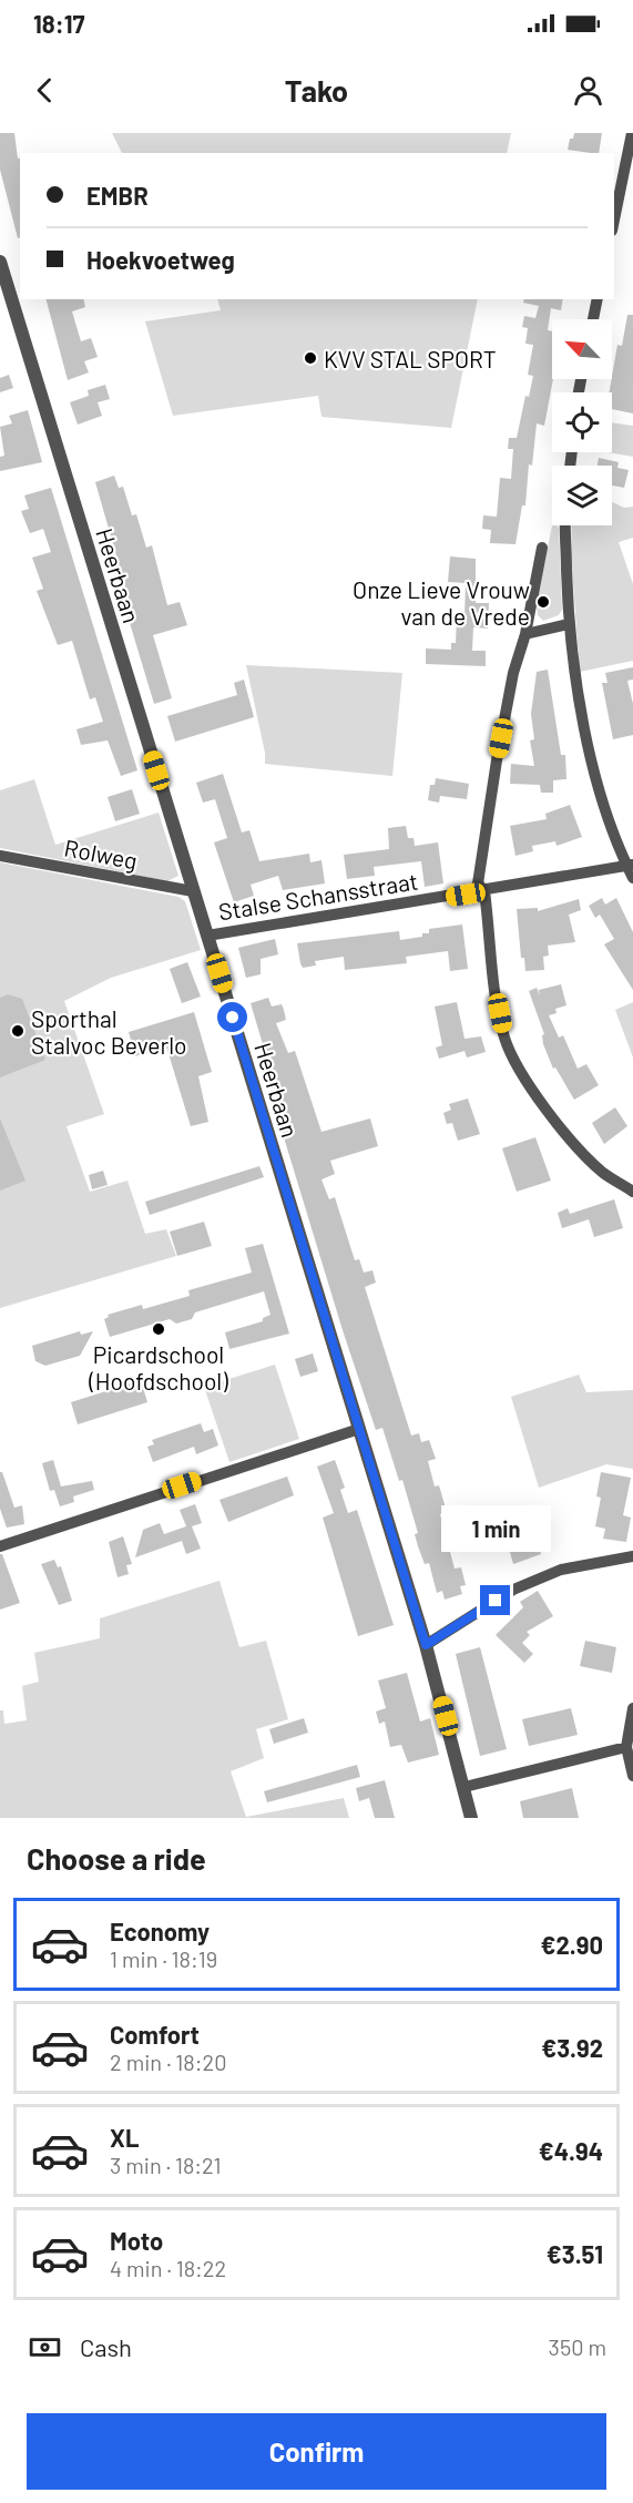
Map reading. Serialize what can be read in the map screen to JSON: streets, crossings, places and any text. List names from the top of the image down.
{
  "streets": {
    "street": ["Heerbaan", "Rolweg", "Stalse Schansstraat"]
  },
  "crossings": [
    ["Heerbaan", "Rolweg"],
    ["Heerbaan", "Stalse Schansstraat"]
  ],
  "places": [
    "KVV STAL SPORT",
    "Onze Lieve Vrouw van de Vrede",
    "Sporthal Stalvoc Beverlo",
    "Picardschool (Hoofdschool)"
  ],
  "north": "top left",
  "page": {
    "status": "18:17",
    "header": "Tako",
    "banner": ["EMBR", "Hoekvoetweg"],
    "bubble": "1 min",
    "heading": "Choose a ride",
    "list": [
      {
        "name": "Economy",
        "note": "1 min · 18:19",
        "value": "€2.90"
      },
      {
        "name": "Comfort",
        "note": "2 min · 18:20",
        "value": "€3.92"
      },
      {
        "name": "XL",
        "note": "3 min · 18:21",
        "value": "€4.94"
      },
      {
        "name": "Moto",
        "note": "4 min · 18:22",
        "value": "€3.51"
      }
    ],
    "pay": ["Cash", "350 m"],
    "buttons": "Confirm"
  }
}
